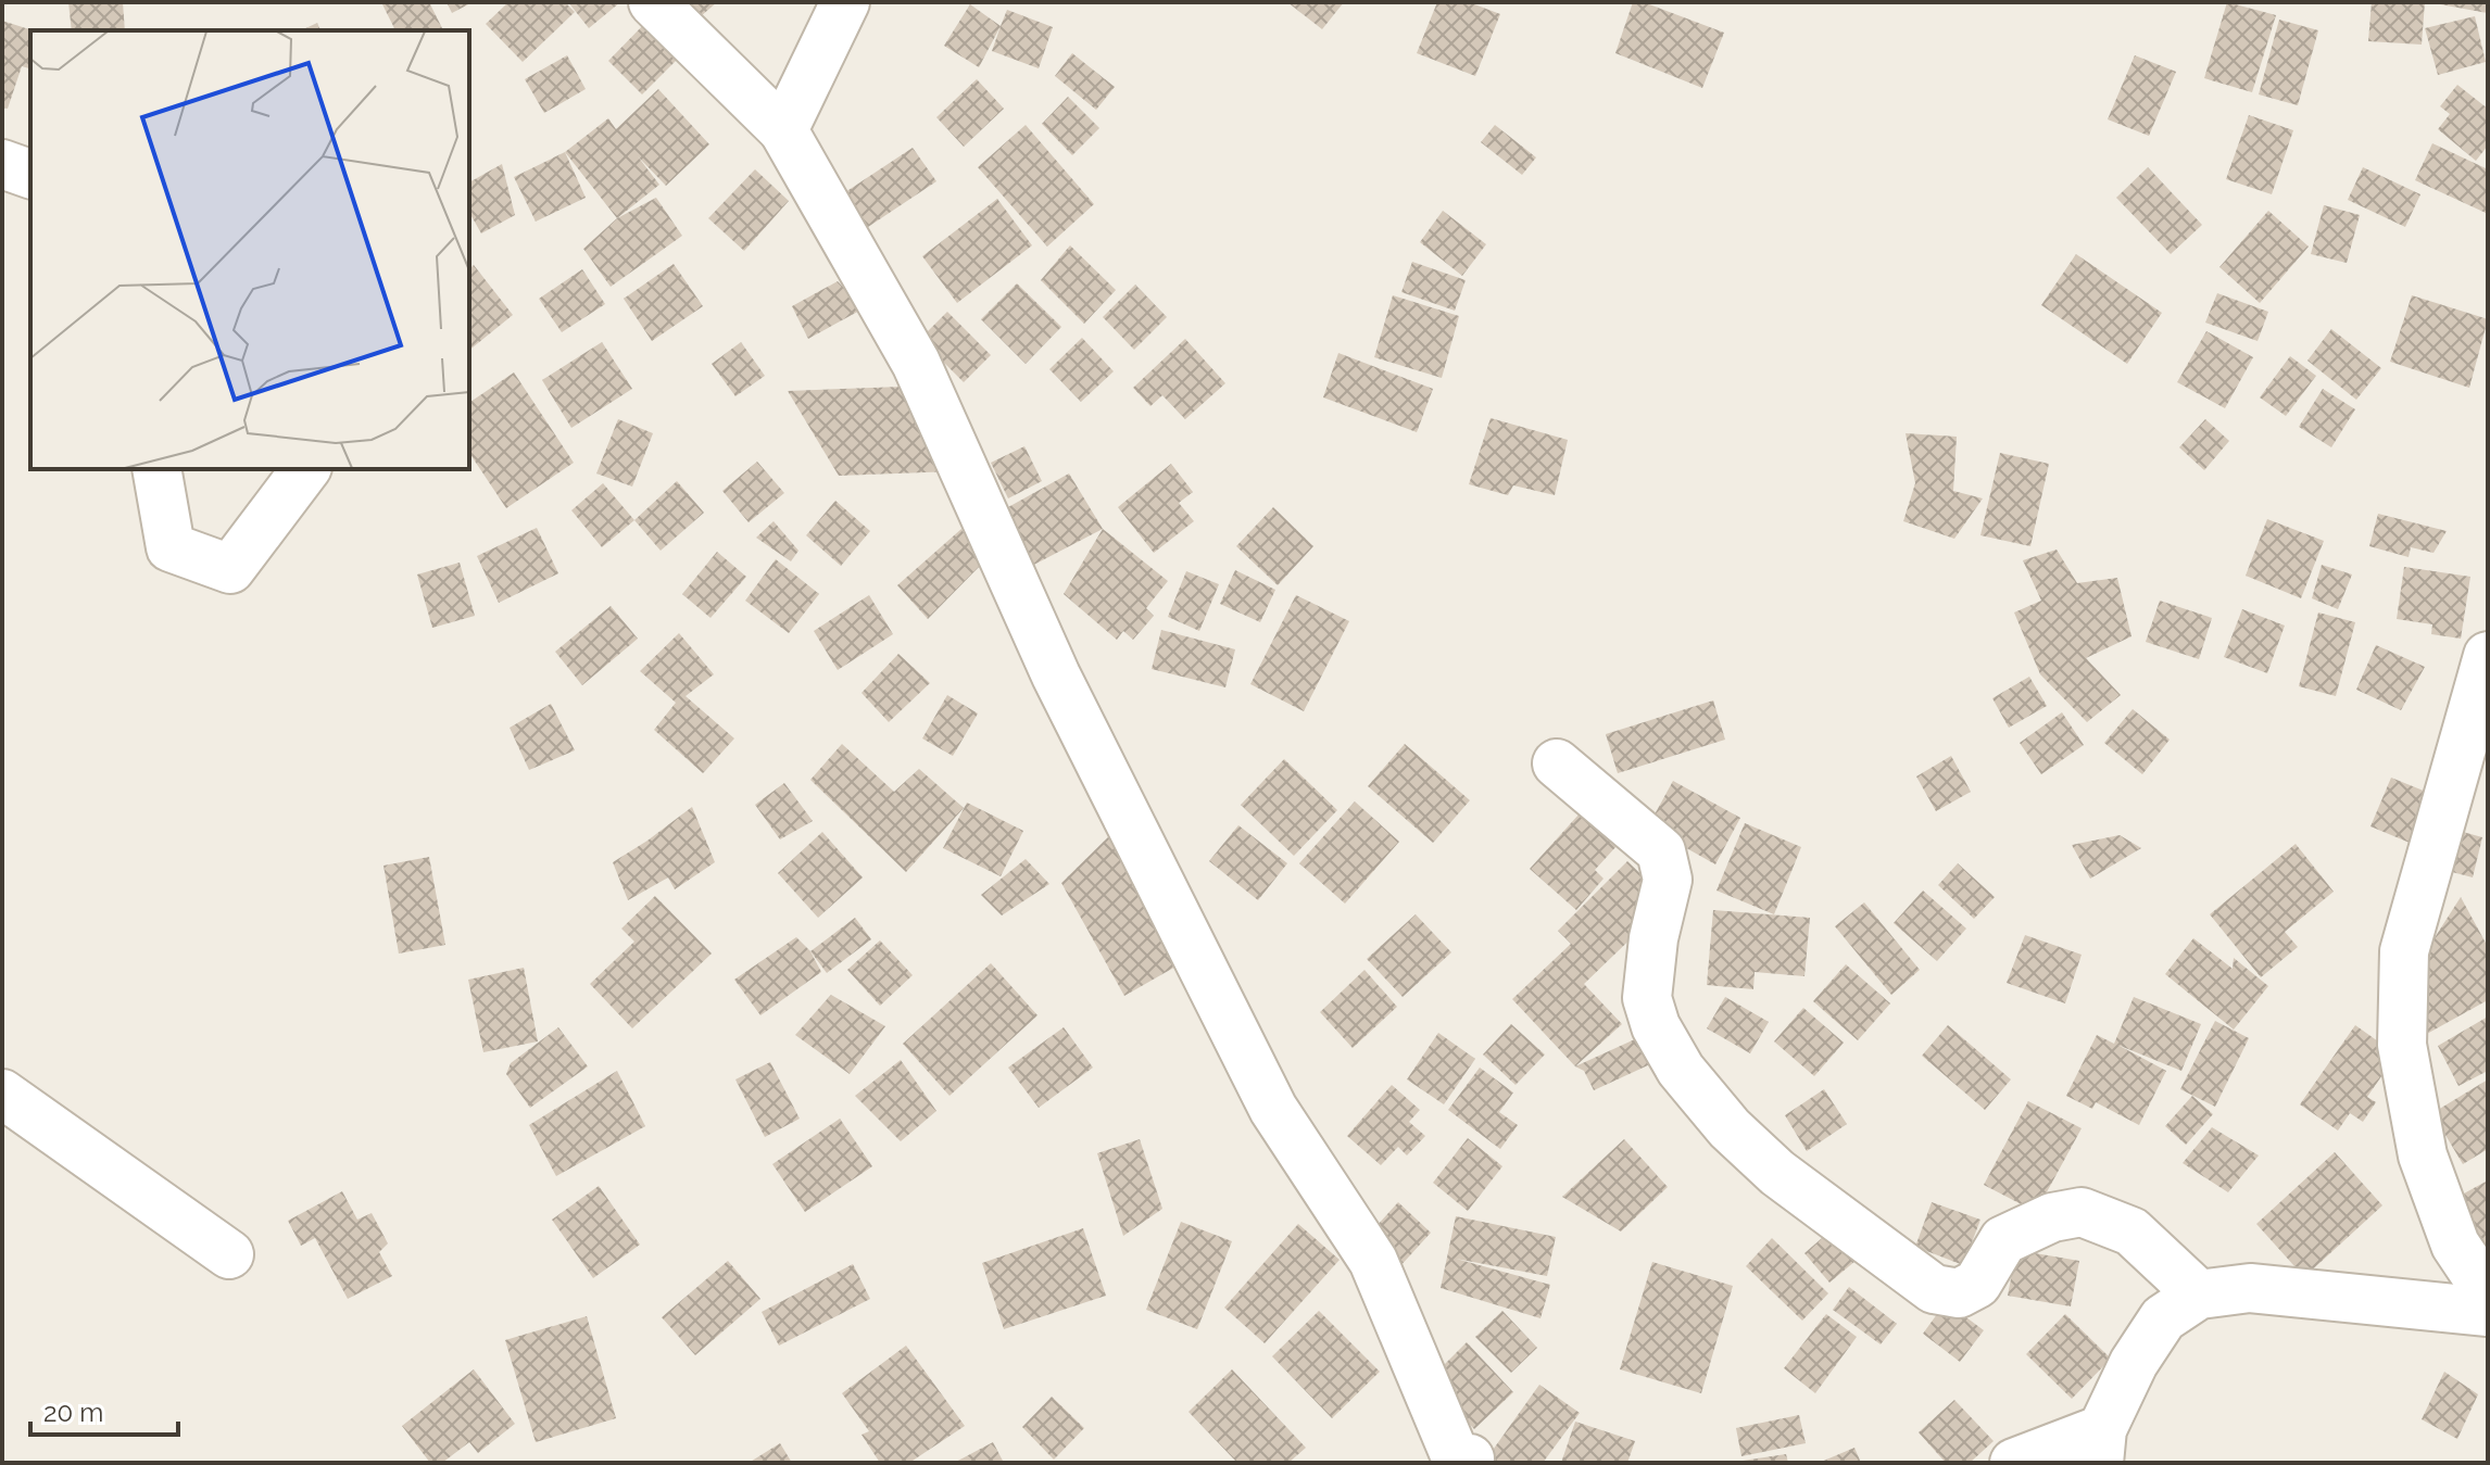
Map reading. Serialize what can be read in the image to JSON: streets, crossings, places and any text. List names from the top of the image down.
{
  "scale_bar": "20 m"
}
